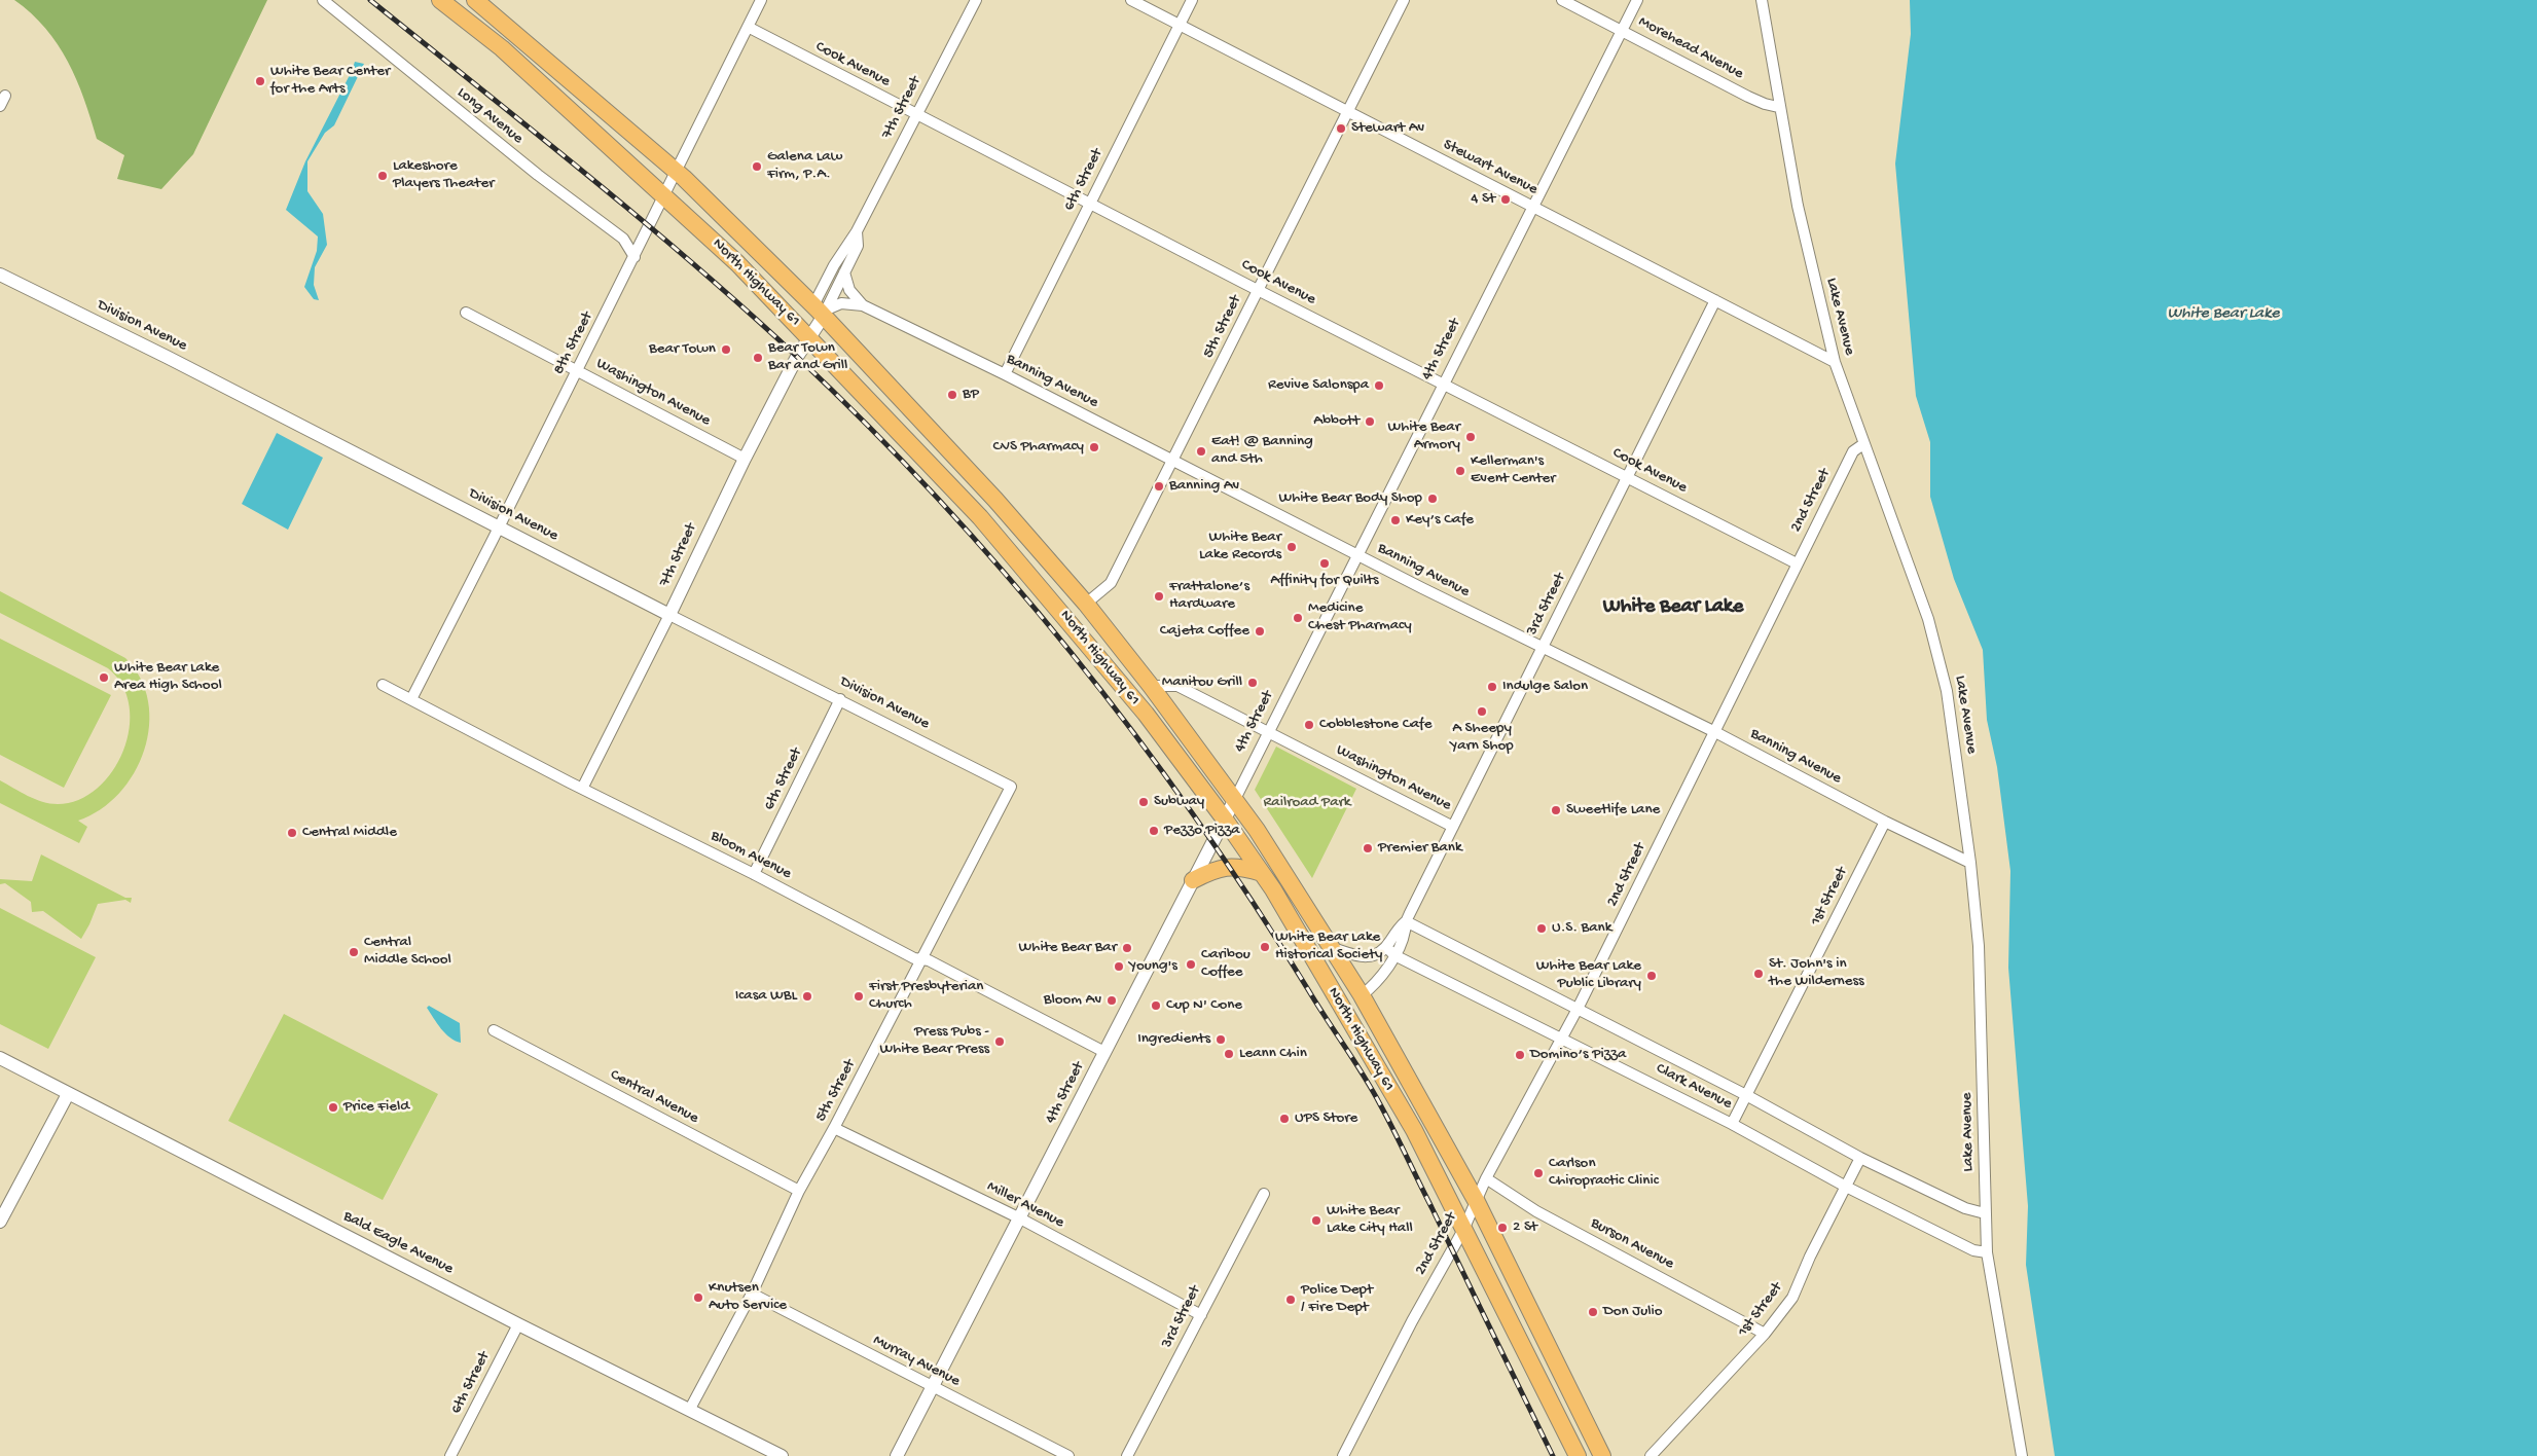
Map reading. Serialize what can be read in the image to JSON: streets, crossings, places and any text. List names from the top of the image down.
{
  "streets": {
    "main road": ["North Highway 61"],
    "street": [
      "Morehead Avenue",
      "Cook Avenue",
      "7th Street",
      "Long Avenue",
      "Stewart Avenue",
      "6th Street",
      "Lake Avenue",
      "Division Avenue",
      "5th Street",
      "8th Street",
      "4th Street",
      "Banning Avenue",
      "Washington Avenue",
      "2nd Street",
      "3rd Street",
      "Bloom Avenue",
      "1st Street",
      "Clark Avenue",
      "Central Avenue",
      "Miller Avenue",
      "Bald Eagle Avenue",
      "Burson Avenue",
      "Murray Avenue"
    ]
  },
  "crossings": [
    ["Morehead Avenue", "Lake Avenue"],
    ["Morehead Avenue", "4th Street"],
    ["Cook Avenue", "7th Street"],
    ["Cook Avenue", "6th Street"],
    ["Cook Avenue", "5th Street"],
    ["Cook Avenue", "8th Street"],
    ["Cook Avenue", "4th Street"],
    ["Cook Avenue", "2nd Street"],
    ["Cook Avenue", "3rd Street"],
    ["7th Street", "North Highway 61"],
    ["7th Street", "Division Avenue"],
    ["7th Street", "Banning Avenue"],
    ["7th Street", "Washington Avenue"],
    ["7th Street", "Bloom Avenue"],
    ["Long Avenue", "8th Street"],
    ["Stewart Avenue", "6th Street"],
    ["Stewart Avenue", "Lake Avenue"],
    ["Stewart Avenue", "5th Street"],
    ["Stewart Avenue", "4th Street"],
    ["Stewart Avenue", "3rd Street"],
    ["6th Street", "Division Avenue"],
    ["6th Street", "Banning Avenue"],
    ["6th Street", "Bloom Avenue"],
    ["6th Street", "Bald Eagle Avenue"],
    ["North Highway 61", "5th Street"],
    ["North Highway 61", "8th Street"],
    ["North Highway 61", "4th Street"],
    ["North Highway 61", "Banning Avenue"],
    ["North Highway 61", "Washington Avenue"],
    ["North Highway 61", "2nd Street"],
    ["North Highway 61", "3rd Street"],
    ["Lake Avenue", "Banning Avenue"],
    ["Lake Avenue", "2nd Street"],
    ["Lake Avenue", "Clark Avenue"],
    ["Division Avenue", "5th Street"],
    ["Division Avenue", "8th Street"],
    ["5th Street", "Banning Avenue"],
    ["5th Street", "Bloom Avenue"],
    ["5th Street", "Central Avenue"],
    ["5th Street", "Miller Avenue"],
    ["5th Street", "Bald Eagle Avenue"],
    ["5th Street", "Murray Avenue"],
    ["8th Street", "Washington Avenue"],
    ["8th Street", "Bloom Avenue"],
    ["4th Street", "Banning Avenue"],
    ["4th Street", "Washington Avenue"],
    ["4th Street", "Bloom Avenue"],
    ["4th Street", "Miller Avenue"],
    ["4th Street", "Murray Avenue"],
    ["Banning Avenue", "2nd Street"],
    ["Banning Avenue", "3rd Street"],
    ["Banning Avenue", "1st Street"],
    ["Washington Avenue", "3rd Street"],
    ["2nd Street", "Clark Avenue"],
    ["2nd Street", "Burson Avenue"],
    ["3rd Street", "Clark Avenue"],
    ["3rd Street", "Miller Avenue"],
    ["1st Street", "Clark Avenue"],
    ["1st Street", "Burson Avenue"]
  ],
  "districts": ["White Bear Lake"],
  "water": ["White Bear Lake"],
  "parks": ["Railroad Park"],
  "places": [
    "White Bear Center for the Arts",
    "Stewart Av",
    "Galena Law Firm, P.A.",
    "Lakeshore Players Theater",
    "4 St",
    "Bear Town",
    "Bear Town Bar and Grill",
    "Revive Salonspa",
    "BP",
    "Abbott",
    "White Bear Armory",
    "CVS Pharmacy",
    "Eat! @ Banning and 5th",
    "Kellerman's Event Center",
    "Banning Av",
    "White Bear Body Shop",
    "Key’s Cafe",
    "White Bear Lake Records",
    "Affinity for Quilts",
    "Frattalone’s Hardware",
    "Medicine Chest Pharmacy",
    "Cajeta Coffee",
    "White Bear Lake Area High School",
    "Manitou Grill",
    "Indulge Salon",
    "A Sheepy Yarn Shop",
    "Cobblestone Cafe",
    "Subway",
    "Sweetlife Lane",
    "Pezzo Pizza",
    "Central Middle",
    "Premier Bank",
    "U.S. Bank",
    "White Bear Lake Historical Society",
    "White Bear Bar",
    "Central Middle School",
    "Caribou Coffee",
    "Young's",
    "St. John's in the Wilderness",
    "White Bear Lake Public Library",
    "Icasa WBL",
    "First Presbyterian Church",
    "Bloom Av",
    "Cup N' Cone",
    "Ingredients",
    "Press Pubs - White Bear Press",
    "Leann Chin",
    "Domino’s Pizza",
    "Price Field",
    "UPS Store",
    "Carlson Chiropractic Clinic",
    "White Bear Lake City Hall",
    "2 St",
    "Knutsen Auto Service",
    "Police Dept / Fire Dept",
    "Don Julio"
  ]
}
